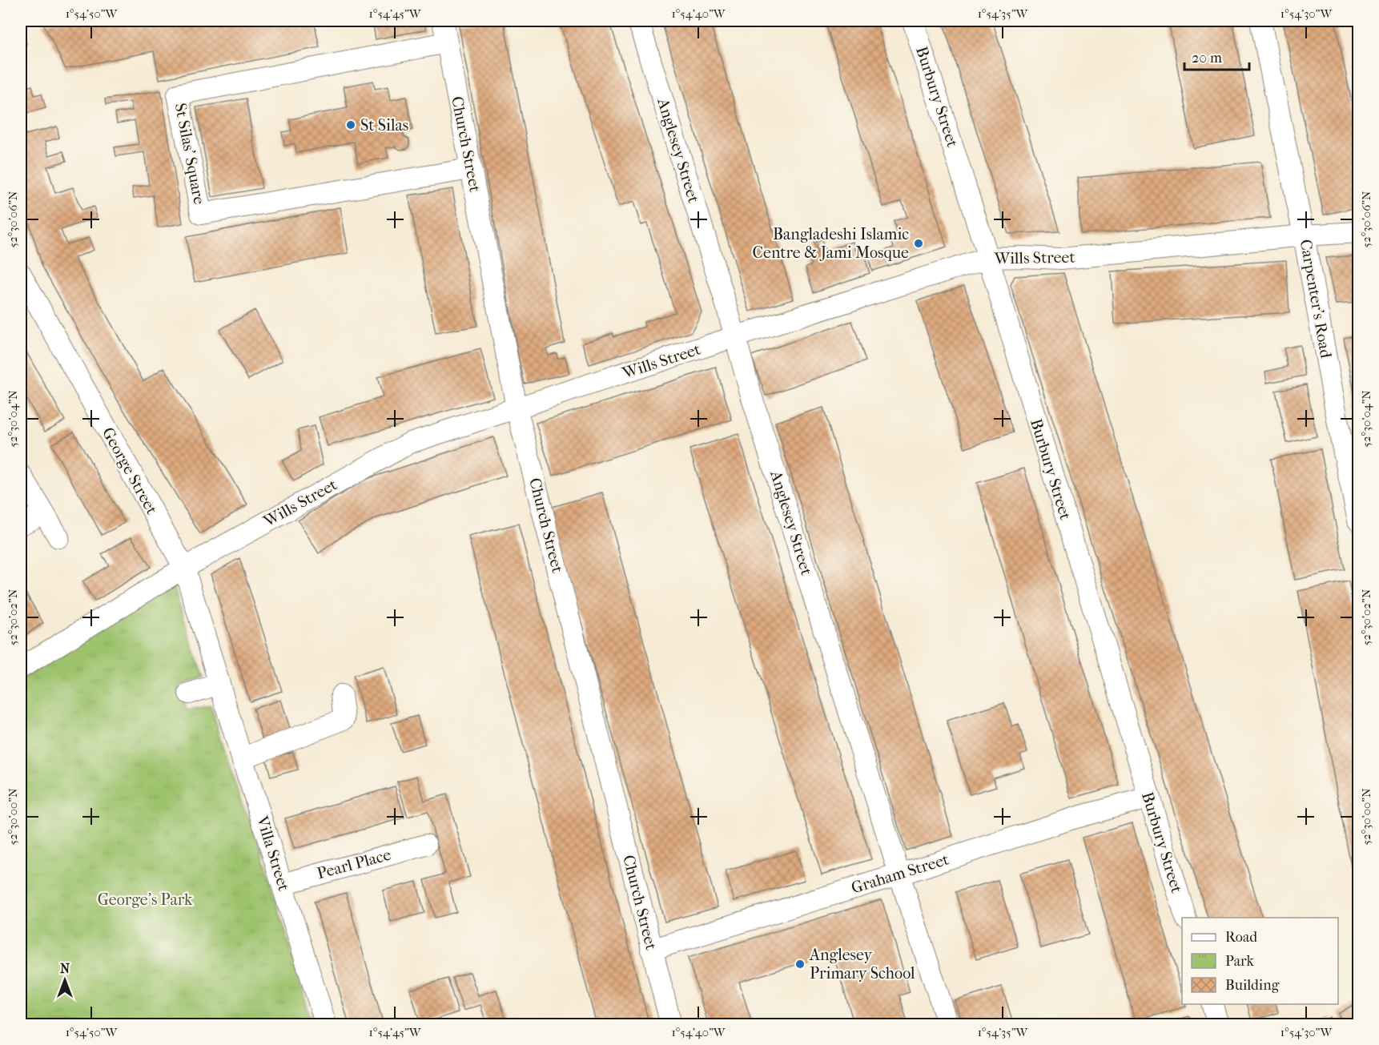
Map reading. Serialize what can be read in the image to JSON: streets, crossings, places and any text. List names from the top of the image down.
{
  "streets": {
    "street": [
      "Burbury Street",
      "Church Street",
      "Anglesey Street",
      "St Silas' Square",
      "Wills Street",
      "Carpenter's Road",
      "George Street",
      "Villa Street",
      "Pearl Place",
      "Graham Street"
    ]
  },
  "crossings": [
    ["Burbury Street", "Wills Street"],
    ["Burbury Street", "Graham Street"],
    ["Church Street", "St Silas' Square"],
    ["Church Street", "Wills Street"],
    ["Church Street", "Graham Street"],
    ["Anglesey Street", "Wills Street"],
    ["Anglesey Street", "Graham Street"],
    ["Wills Street", "Carpenter's Road"],
    ["Wills Street", "George Street"],
    ["Wills Street", "Villa Street"],
    ["George Street", "Villa Street"],
    ["Villa Street", "Pearl Place"]
  ],
  "parks": ["George's Park"],
  "places": ["St Silas", "Bangladeshi Islamic Centre & Jami Mosque", "Anglesey Primary School"],
  "legend": ["Road", "Park", "Building"],
  "scale_bar": "20 m",
  "north": "top",
  "coordinates": [
    "1°54'50\"W",
    "1°54'45\"W",
    "1°54'40\"W",
    "1°54'35\"W",
    "1°54'30\"W",
    "52°30'06\"N",
    "52°30'04\"N",
    "52°30'02\"N",
    "52°30'00\"N"
  ]
}
